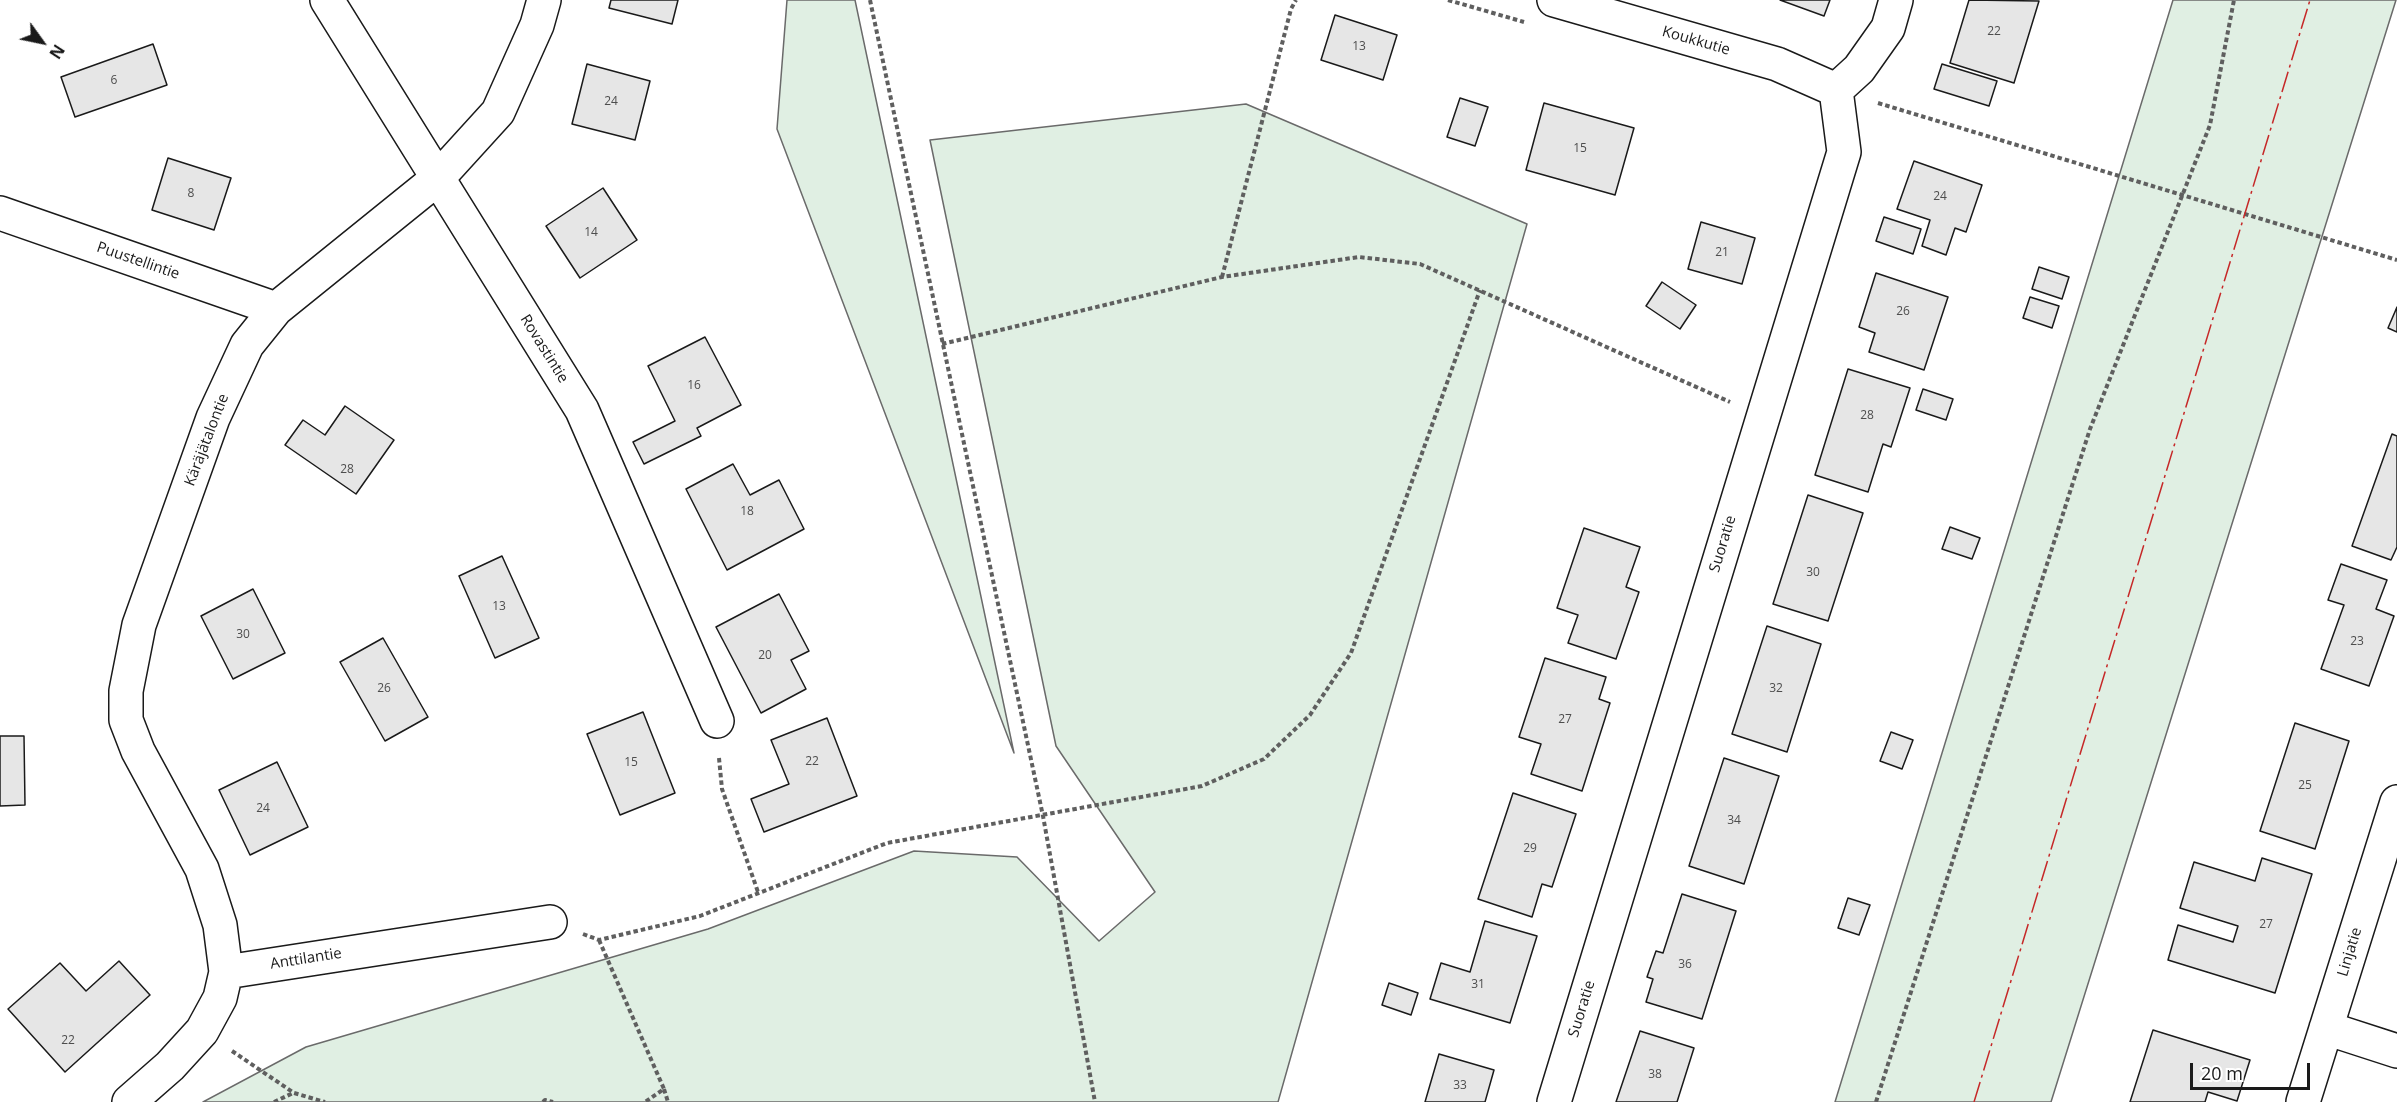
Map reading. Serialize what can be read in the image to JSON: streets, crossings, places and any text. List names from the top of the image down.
{
  "streets": {
    "street": [
      "Koukkutie",
      "Puustellintie",
      "Rovastintie",
      "Käräjätalontie",
      "Suoratie",
      "Linjatie",
      "Anttilantie"
    ]
  },
  "crossings": [
    ["Koukkutie", "Suoratie"],
    ["Puustellintie", "Käräjätalontie"],
    ["Rovastintie", "Käräjätalontie"],
    ["Käräjätalontie", "Anttilantie"]
  ],
  "house_numbers": [
    "22",
    "13",
    "6",
    "24",
    "15",
    "8",
    "24",
    "14",
    "21",
    "26",
    "16",
    "28",
    "28",
    "18",
    "30",
    "13",
    "30",
    "23",
    "20",
    "26",
    "32",
    "27",
    "22",
    "15",
    "25",
    "24",
    "34",
    "29",
    "27",
    "36",
    "31",
    "22",
    "38",
    "33"
  ],
  "scale_bar": "20 m",
  "north": "bottom right"
}
